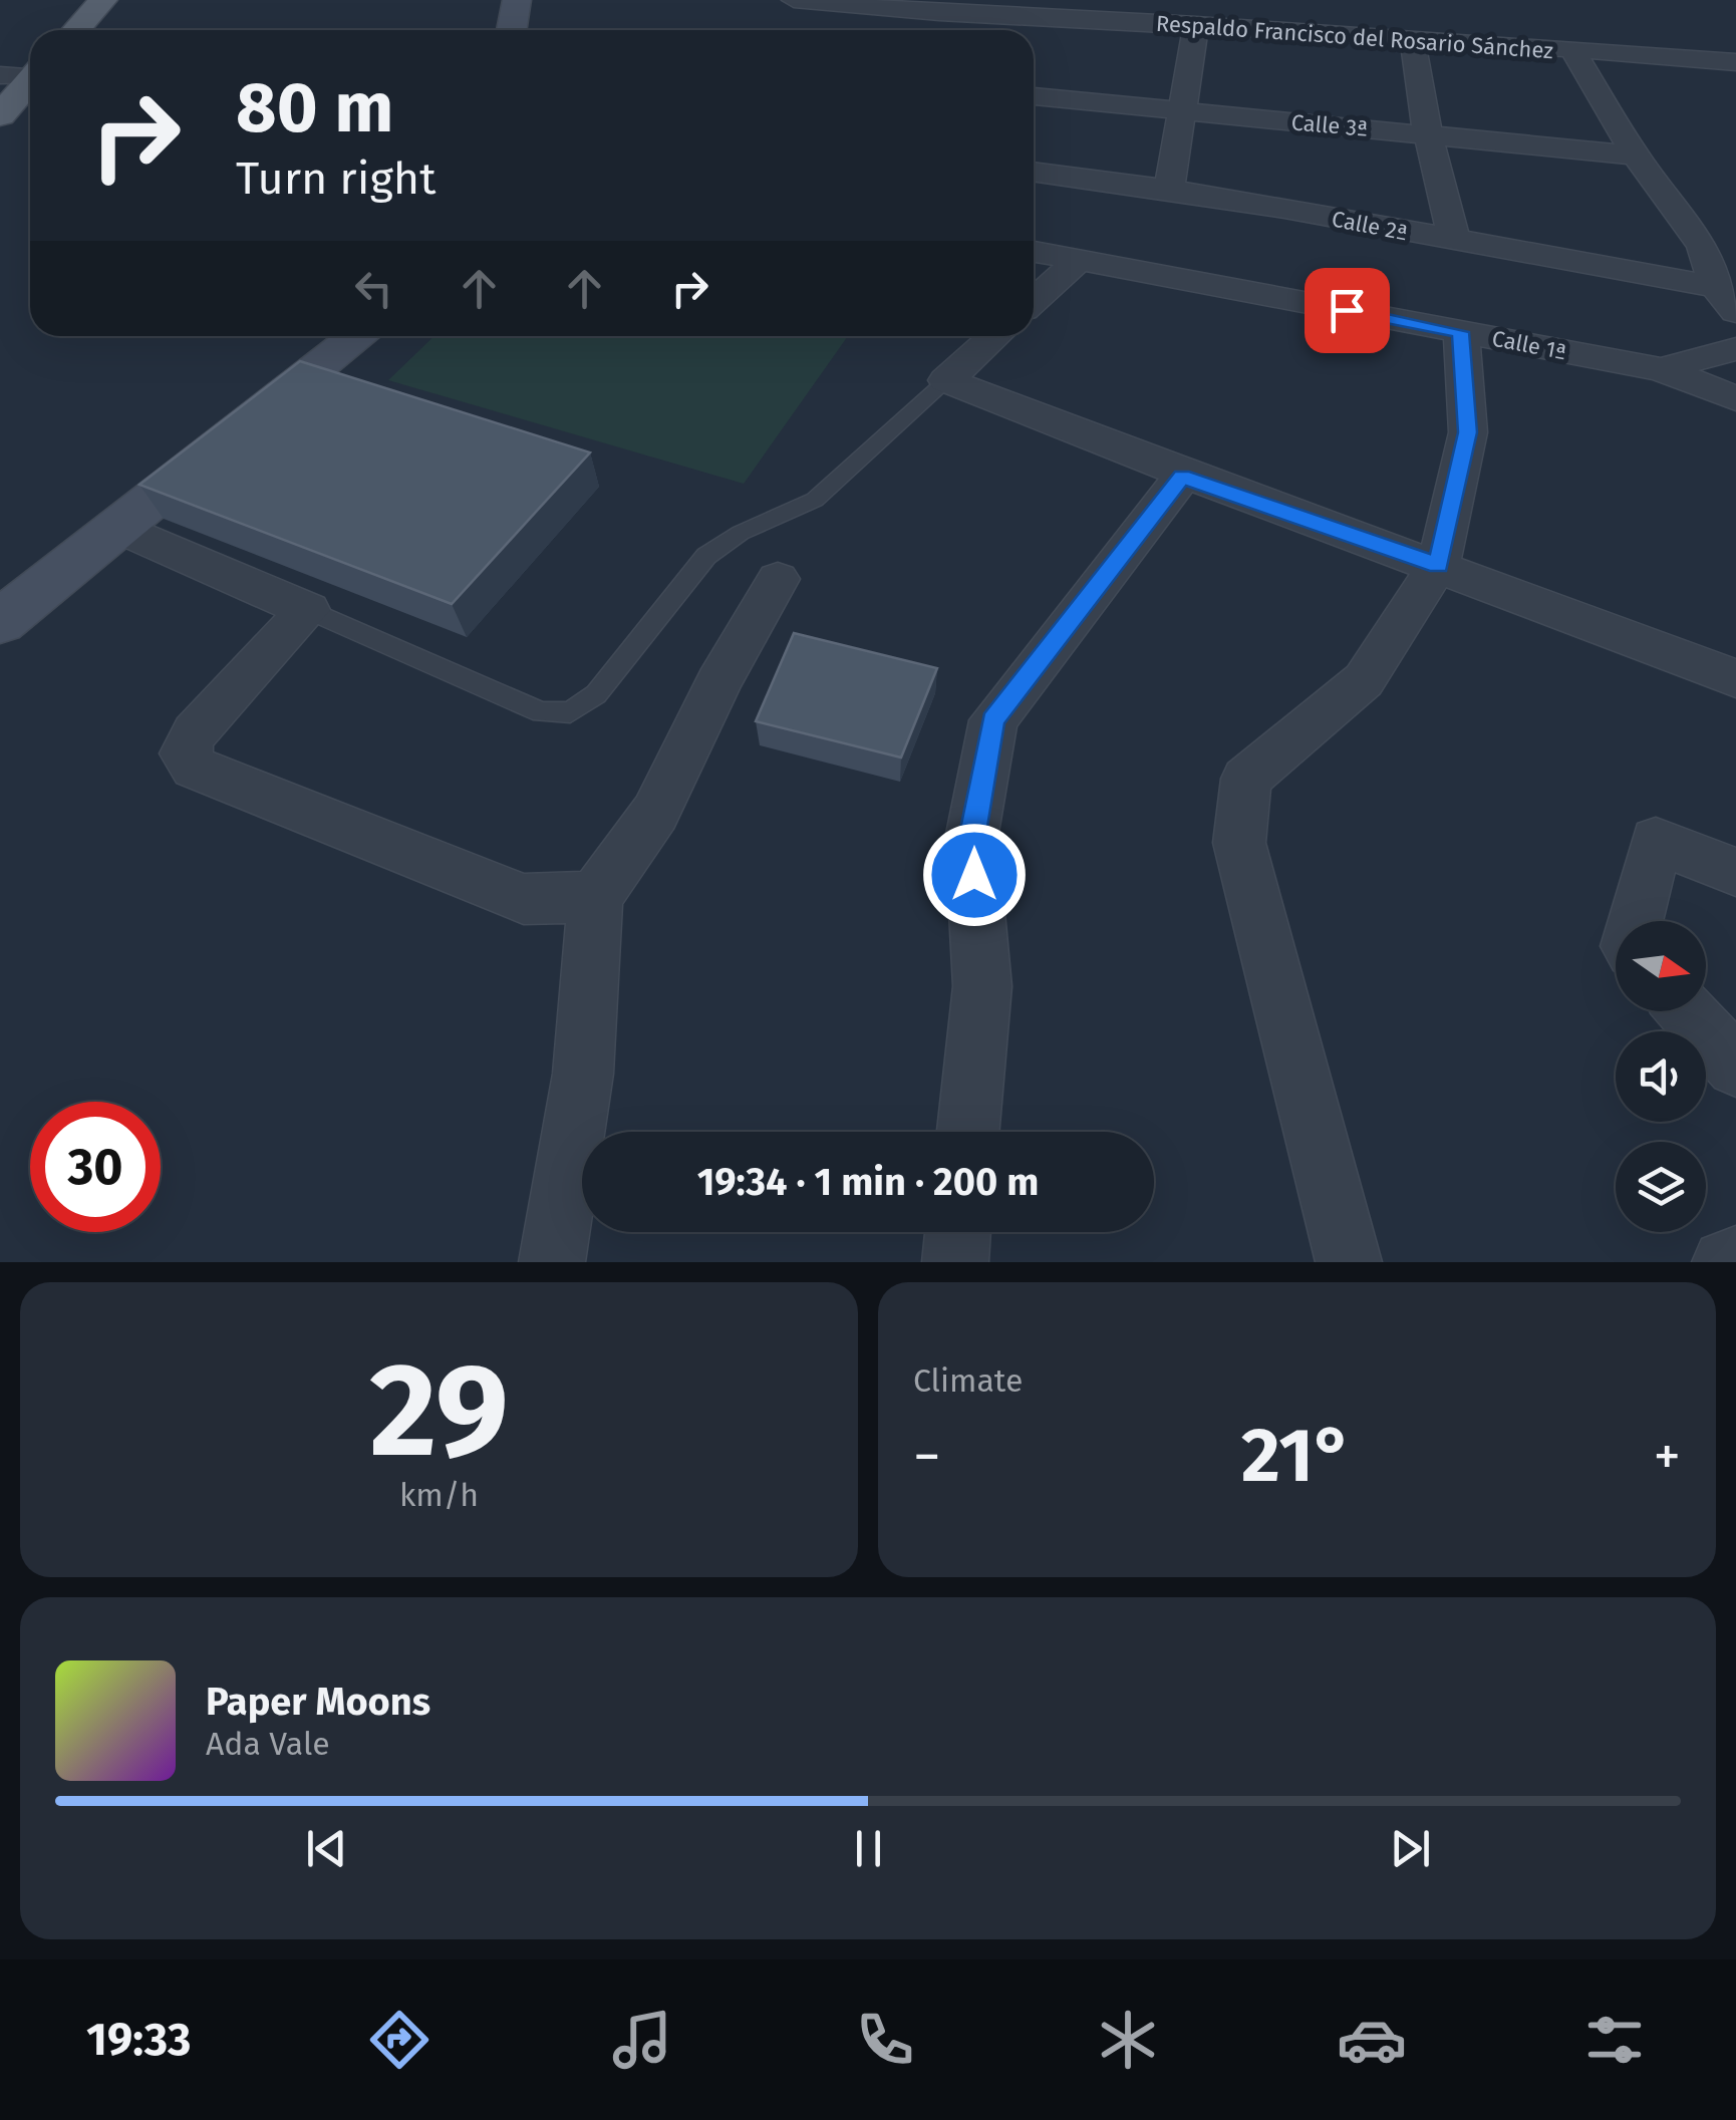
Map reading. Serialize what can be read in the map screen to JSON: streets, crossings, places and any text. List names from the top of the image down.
{
  "streets": {
    "street": [
      "Respaldo Francisco del Rosario Sánchez",
      "Calle 3ª",
      "Calle 2ª",
      "Calle 1ª"
    ]
  },
  "north": "right",
  "page": {
    "turn": ["80 m", "Turn right"],
    "limit": "30",
    "trip": "19:34 · 1 min · 200 m",
    "tile": [
      ["29", "km/h"],
      "Climate"
    ],
    "heat": ["−", "21°", "+"],
    "song": ["Paper Moons", "Ada Vale"],
    "tabs": "19:33"
  }
}
